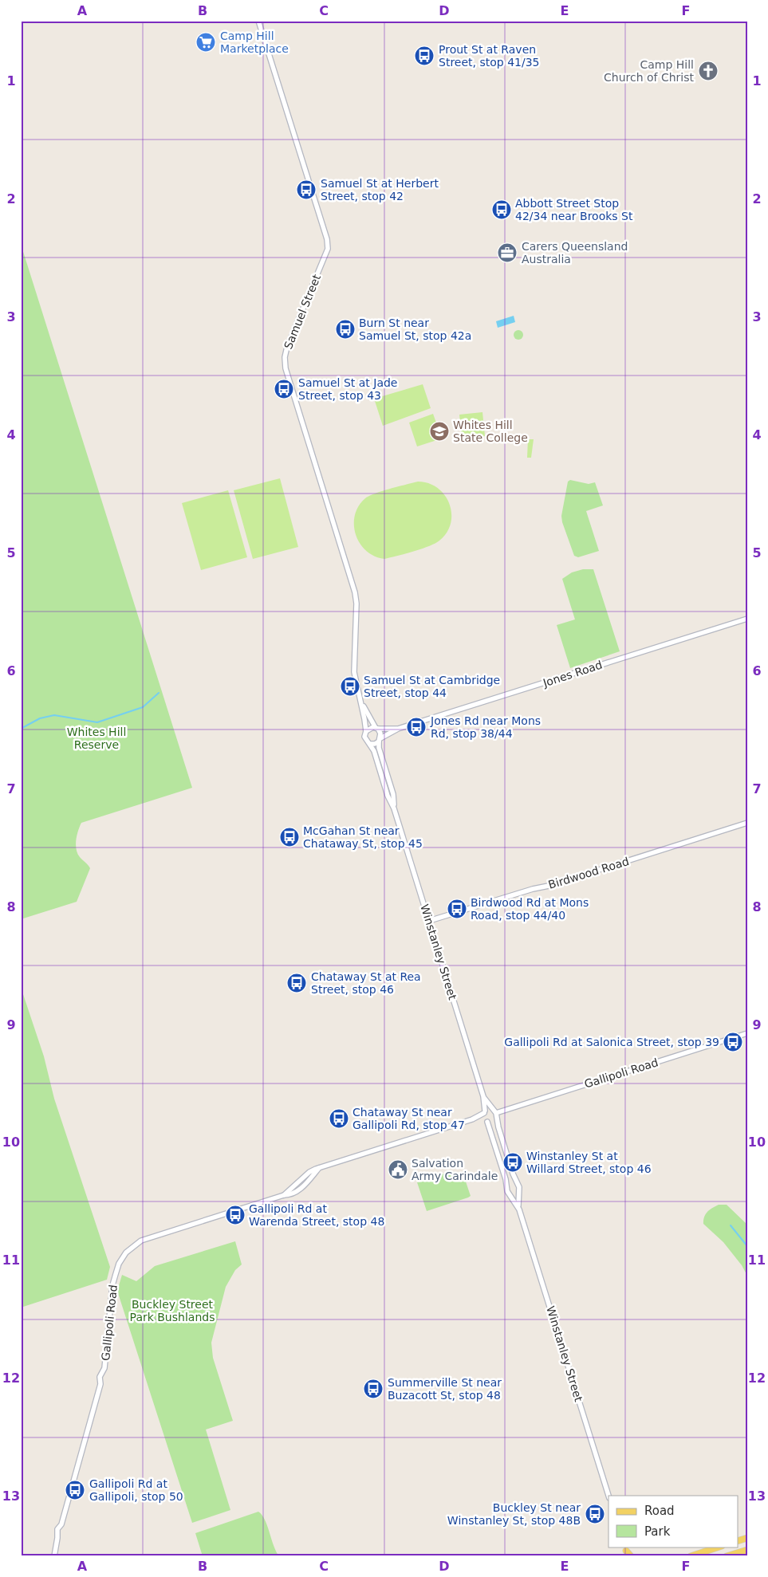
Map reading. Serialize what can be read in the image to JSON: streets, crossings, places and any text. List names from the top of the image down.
{
  "streets": {
    "street": [
      "Samuel Street",
      "Jones Road",
      "Birdwood Road",
      "Winstanley Street",
      "Gallipoli Road"
    ]
  },
  "crossings": [
    ["Samuel Street", "Jones Road"],
    ["Samuel Street", "Winstanley Street"],
    ["Jones Road", "Winstanley Street"],
    ["Birdwood Road", "Winstanley Street"],
    ["Winstanley Street", "Gallipoli Road"]
  ],
  "parks": ["Whites Hill Reserve", "Buckley Street Park Bushlands"],
  "places": {
    "supermarket": ["Camp Hill Marketplace"],
    "bus stop": [
      "Prout St at Raven Street, stop 41/35",
      "Samuel St at Herbert Street, stop 42",
      "Abbott Street Stop 42/34 near Brooks St",
      "Burn St near Samuel St, stop 42a",
      "Samuel St at Jade Street, stop 43",
      "Samuel St at Cambridge Street, stop 44",
      "Jones Rd near Mons Rd, stop 38/44",
      "McGahan St near Chataway St, stop 45",
      "Birdwood Rd at Mons Road, stop 44/40",
      "Chataway St at Rea Street, stop 46",
      "Gallipoli Rd at Salonica Street, stop 39",
      "Chataway St near Gallipoli Rd, stop 47",
      "Winstanley St at Willard Street, stop 46",
      "Gallipoli Rd at Warenda Street, stop 48",
      "Summerville St near Buzacott St, stop 48",
      "Gallipoli Rd at Gallipoli, stop 50",
      "Buckley St near Winstanley St, stop 48B"
    ],
    "church": ["Camp Hill Church of Christ"],
    "office": ["Carers Queensland Australia"],
    "school or university": ["Whites Hill State College"],
    "public building": ["Salvation Army Carindale"]
  },
  "legend": ["Road", "Park"],
  "grid": {
    "columns": [
      "A",
      "B",
      "C",
      "D",
      "E",
      "F"
    ],
    "rows": [
      "1",
      "2",
      "3",
      "4",
      "5",
      "6",
      "7",
      "8",
      "9",
      "10",
      "11",
      "12",
      "13"
    ]
  }
}
